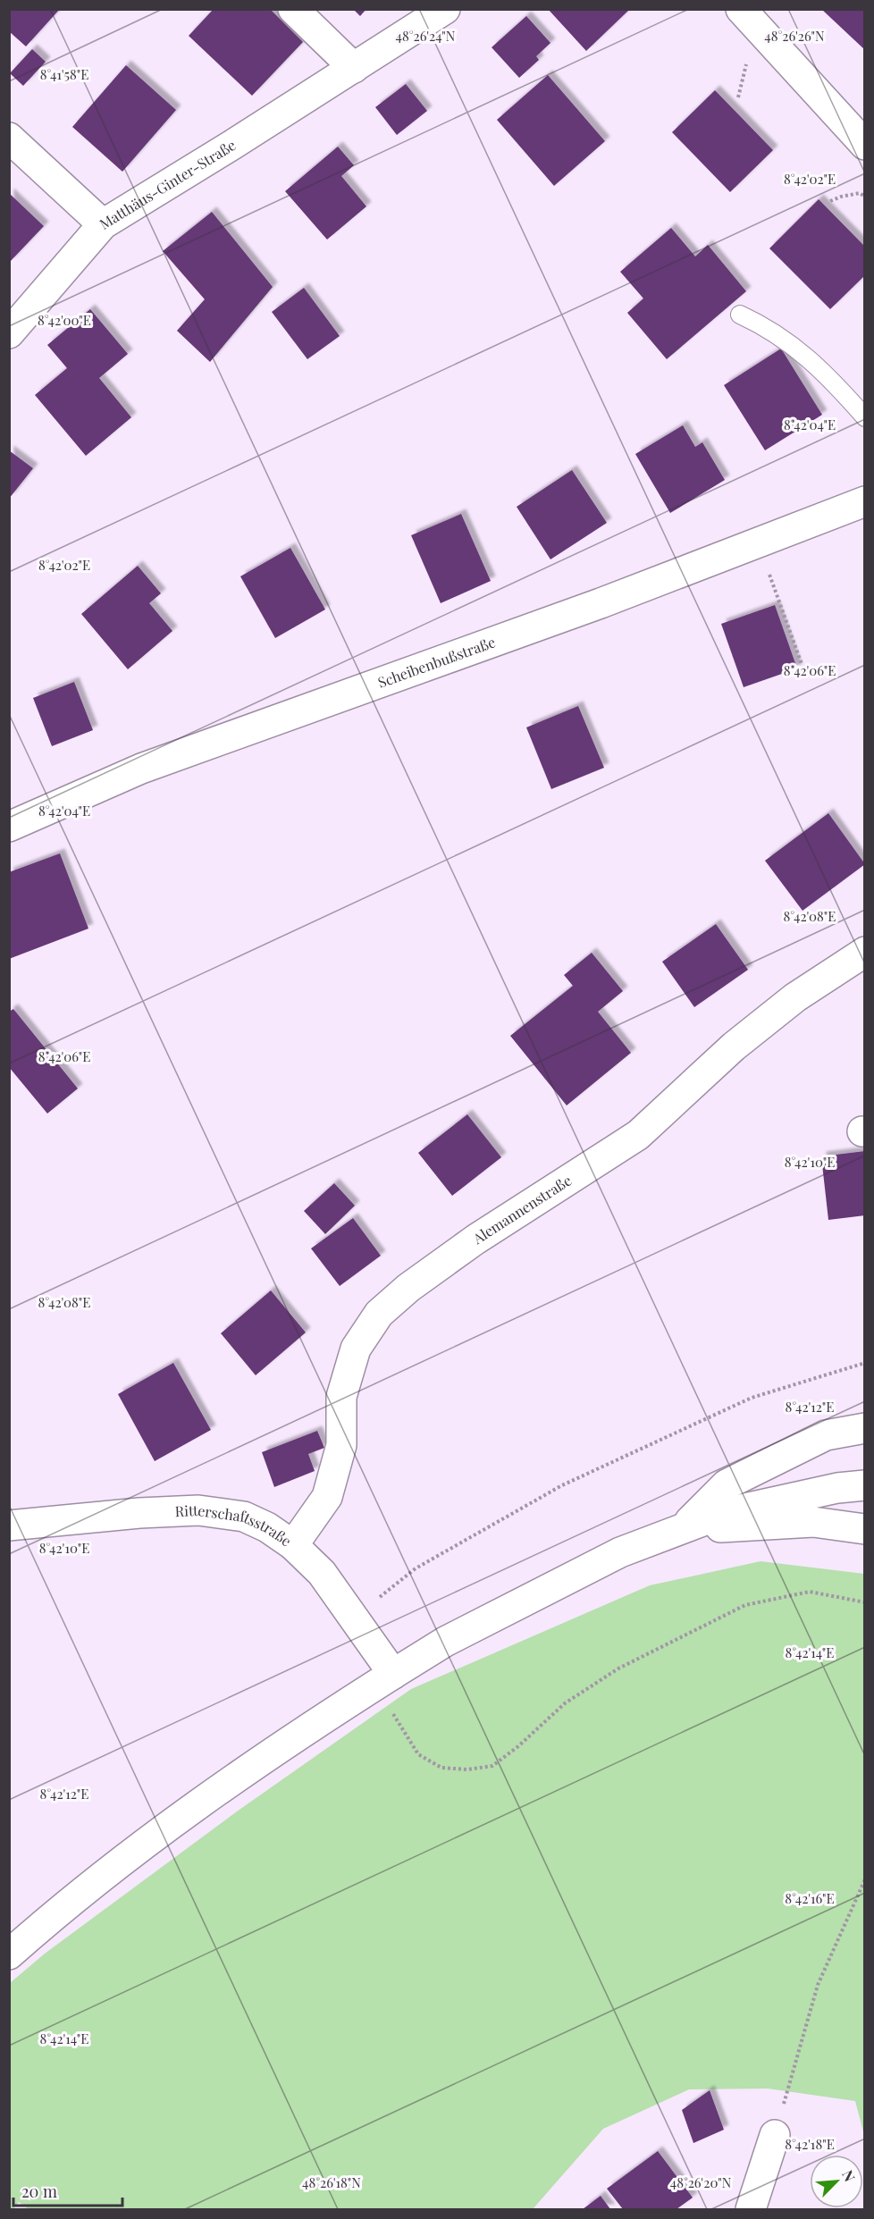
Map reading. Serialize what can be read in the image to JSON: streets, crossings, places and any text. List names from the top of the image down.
{
  "streets": {
    "street": [
      "Matthäus-Ginter-Straße",
      "Scheibenbußstraße",
      "Alemannenstraße",
      "Ritterschaftsstraße"
    ]
  },
  "crossings": [
    ["Alemannenstraße", "Ritterschaftsstraße"]
  ],
  "scale_bar": "20 m",
  "north": "top right",
  "coordinates": [
    "48°26'24\"N",
    "48°26'26\"N",
    "8°41'58\"E",
    "8°42'02\"E",
    "8°42'00\"E",
    "8°42'04\"E",
    "8°42'06\"E",
    "8°42'08\"E",
    "8°42'10\"E",
    "8°42'12\"E",
    "8°42'14\"E",
    "8°42'16\"E",
    "8°42'18\"E",
    "48°26'18\"N",
    "48°26'20\"N"
  ]
}
